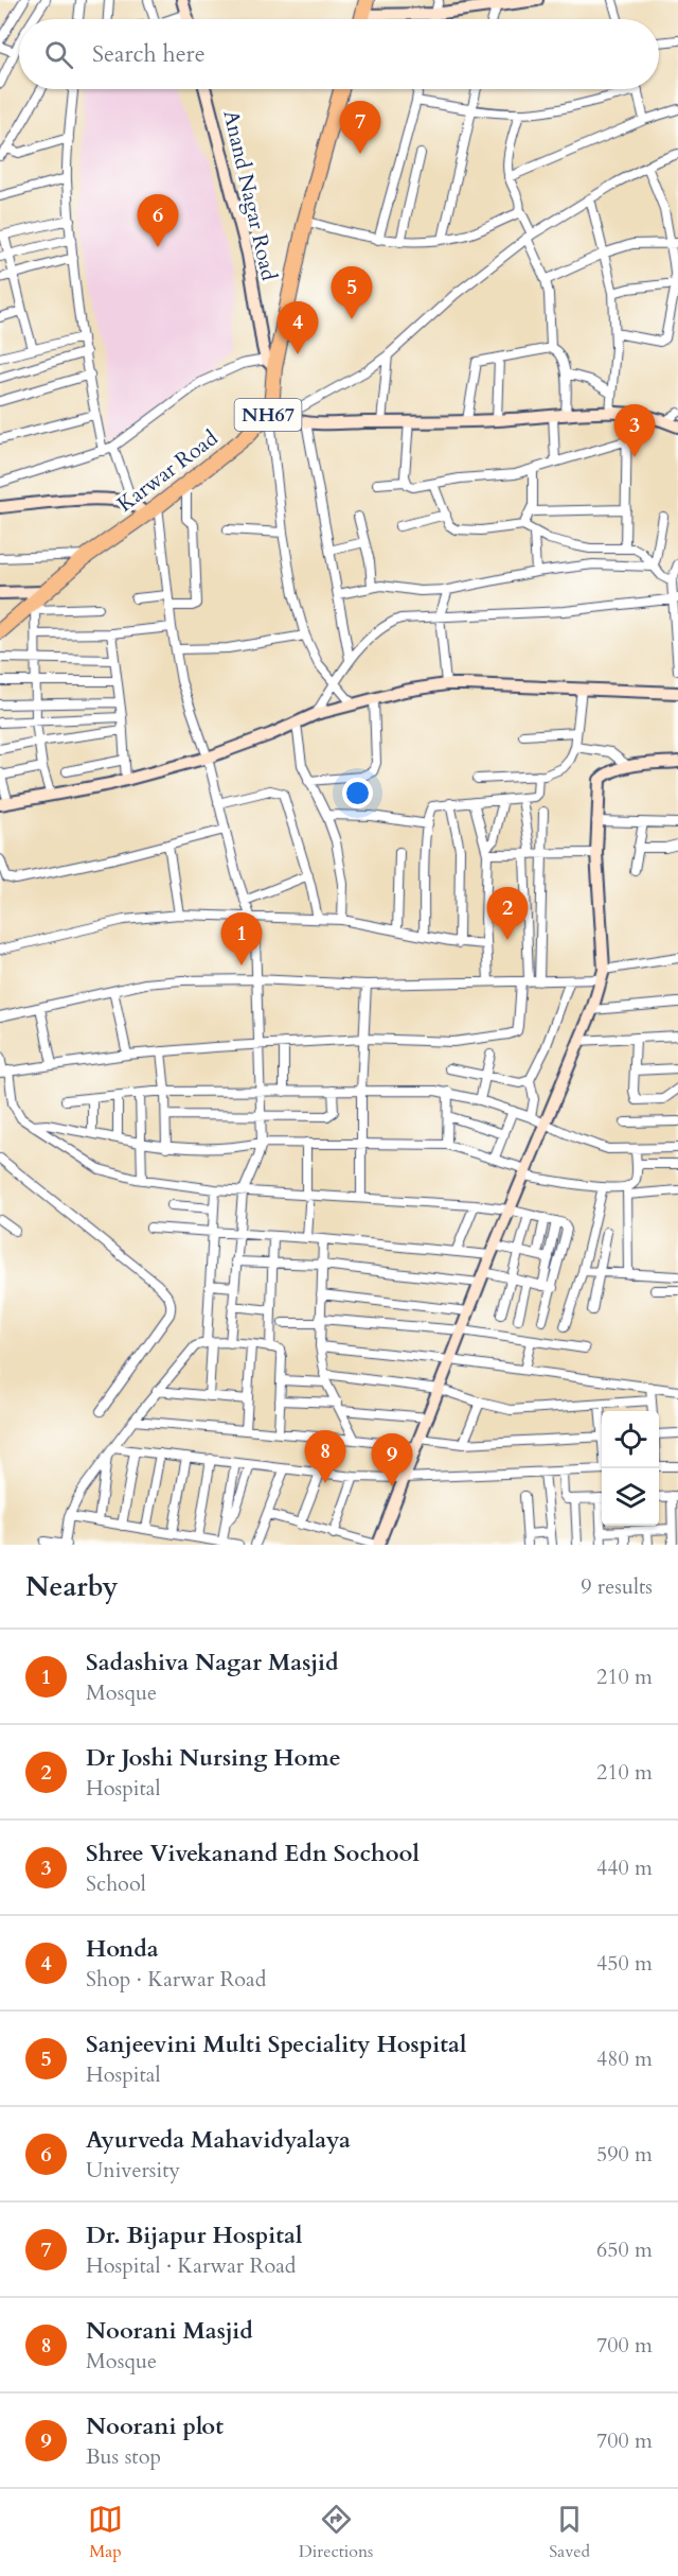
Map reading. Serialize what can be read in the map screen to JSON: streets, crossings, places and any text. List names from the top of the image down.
{
  "streets": {
    "highway": ["NH67", "Karwar Road"],
    "street": ["Anand Nagar Road"]
  },
  "crossings": [
    ["Anand Nagar Road", "NH67"],
    ["NH67", "Karwar Road"]
  ],
  "page": {
    "search": "Search here",
    "pins": [
      "7",
      "6",
      "5",
      "4",
      "3",
      "2",
      "1",
      "8",
      "9"
    ],
    "heading": ["Nearby", "9 results"],
    "list": [
      {
        "mark": "1",
        "name": "Sadashiva Nagar Masjid",
        "note": "Mosque",
        "value": "210 m"
      },
      {
        "mark": "2",
        "name": "Dr Joshi Nursing Home",
        "note": "Hospital",
        "value": "210 m"
      },
      {
        "mark": "3",
        "name": "Shree Vivekanand Edn Sochool",
        "note": "School",
        "value": "440 m"
      },
      {
        "mark": "4",
        "name": "Honda",
        "note": "Shop · Karwar Road",
        "value": "450 m"
      },
      {
        "mark": "5",
        "name": "Sanjeevini Multi Speciality Hospital",
        "note": "Hospital",
        "value": "480 m"
      },
      {
        "mark": "6",
        "name": "Ayurveda Mahavidyalaya",
        "note": "University",
        "value": "590 m"
      },
      {
        "mark": "7",
        "name": "Dr. Bijapur Hospital",
        "note": "Hospital · Karwar Road",
        "value": "650 m"
      },
      {
        "mark": "8",
        "name": "Noorani Masjid",
        "note": "Mosque",
        "value": "700 m"
      },
      {
        "mark": "9",
        "name": "Noorani plot",
        "note": "Bus stop",
        "value": "700 m"
      }
    ],
    "nav": ["Map", "Directions", "Saved"]
  }
}
